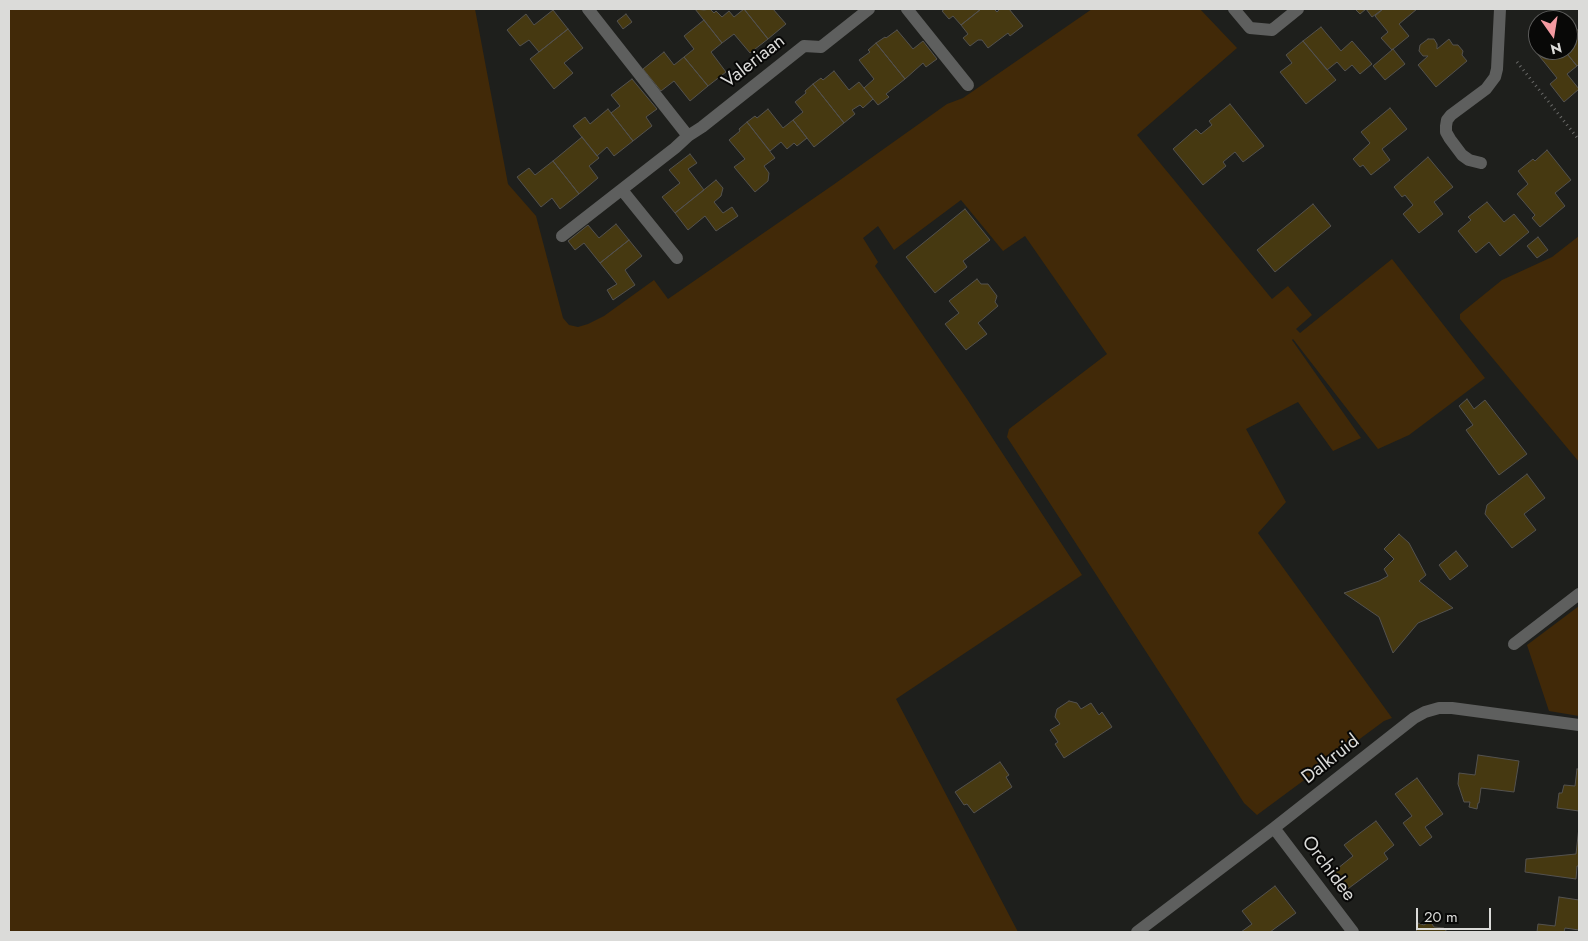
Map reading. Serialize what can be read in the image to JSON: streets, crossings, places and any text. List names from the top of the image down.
{
  "streets": {
    "street": ["Valeriaan", "Dalkruid", "Orchidee"]
  },
  "crossings": [
    ["Dalkruid", "Orchidee"]
  ],
  "scale_bar": "20 m",
  "north": "bottom"
}
